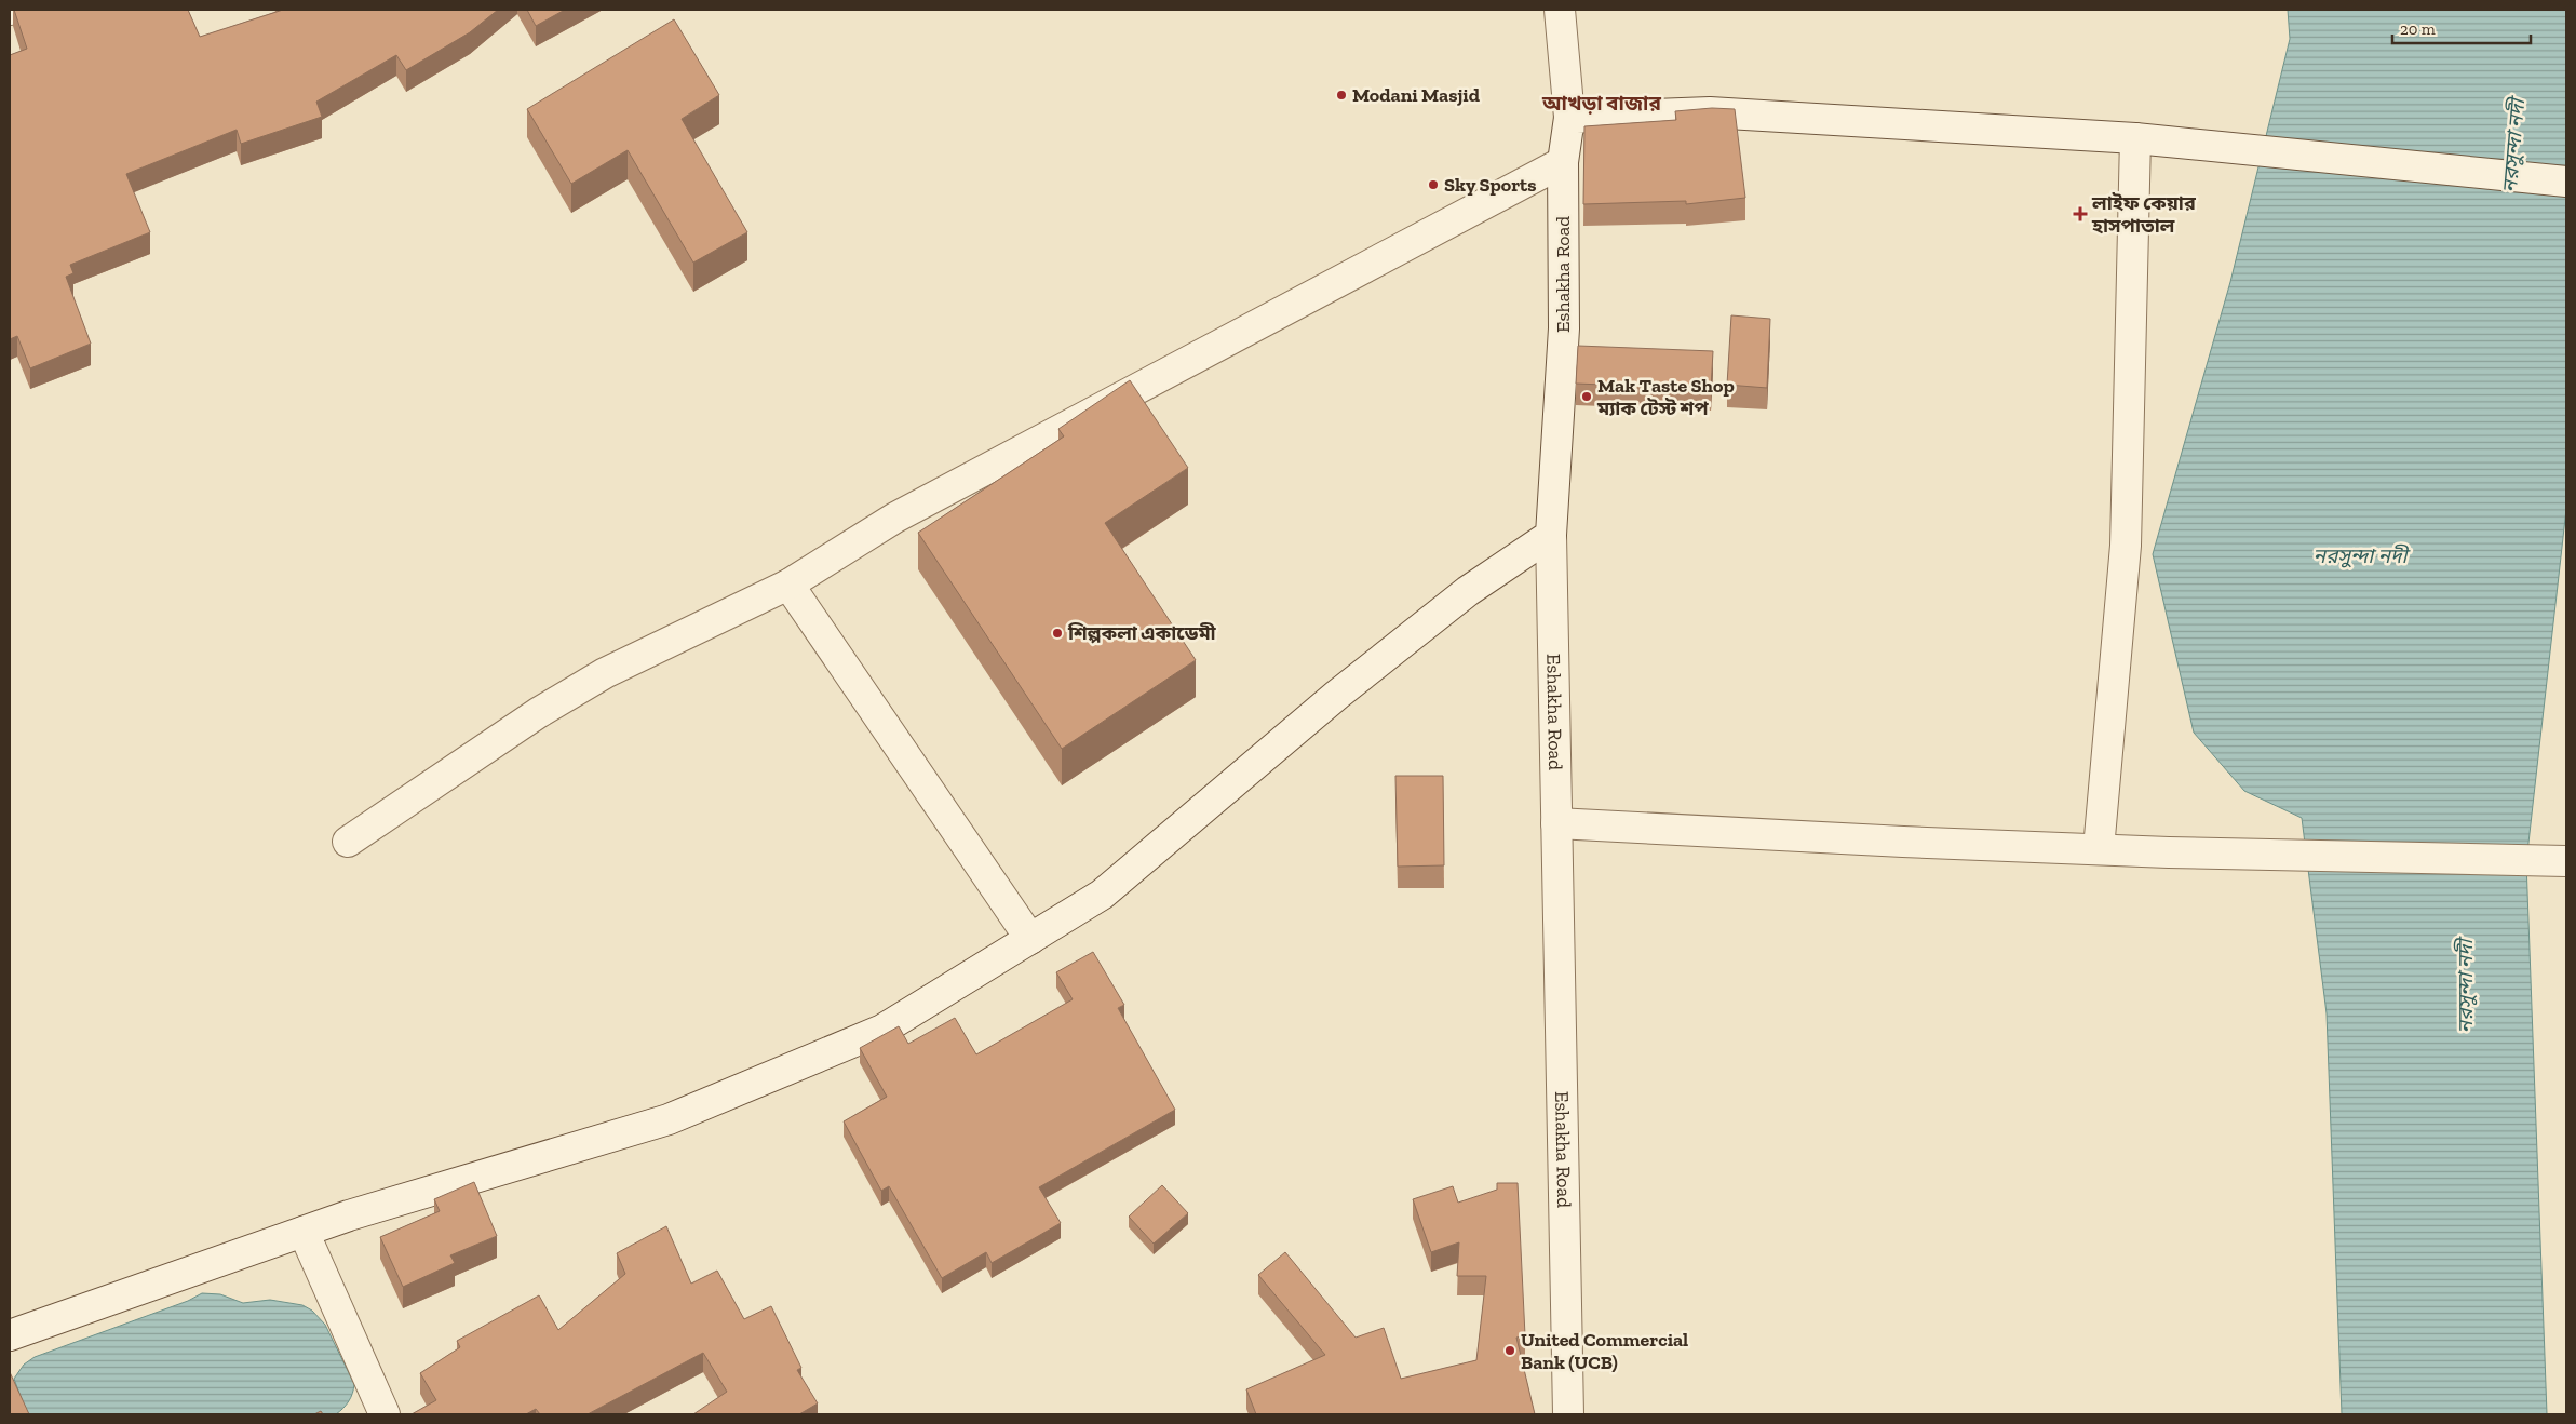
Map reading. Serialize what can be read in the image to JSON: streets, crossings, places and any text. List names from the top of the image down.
{
  "streets": {
    "street": ["Eshakha Road"]
  },
  "districts": ["আখড়া বাজার"],
  "water": ["নরসুন্দা নদী"],
  "places": {
    "other": [
      "Modani Masjid",
      "Sky Sports",
      "Mak Taste Shop ম্যাক টেস্ট শপ",
      "শিল্পকলা একাডেমী",
      "United Commercial Bank (UCB)"
    ],
    "health": ["লাইফ কেয়ার হাসপাতাল"]
  },
  "scale_bar": "20 m"
}
